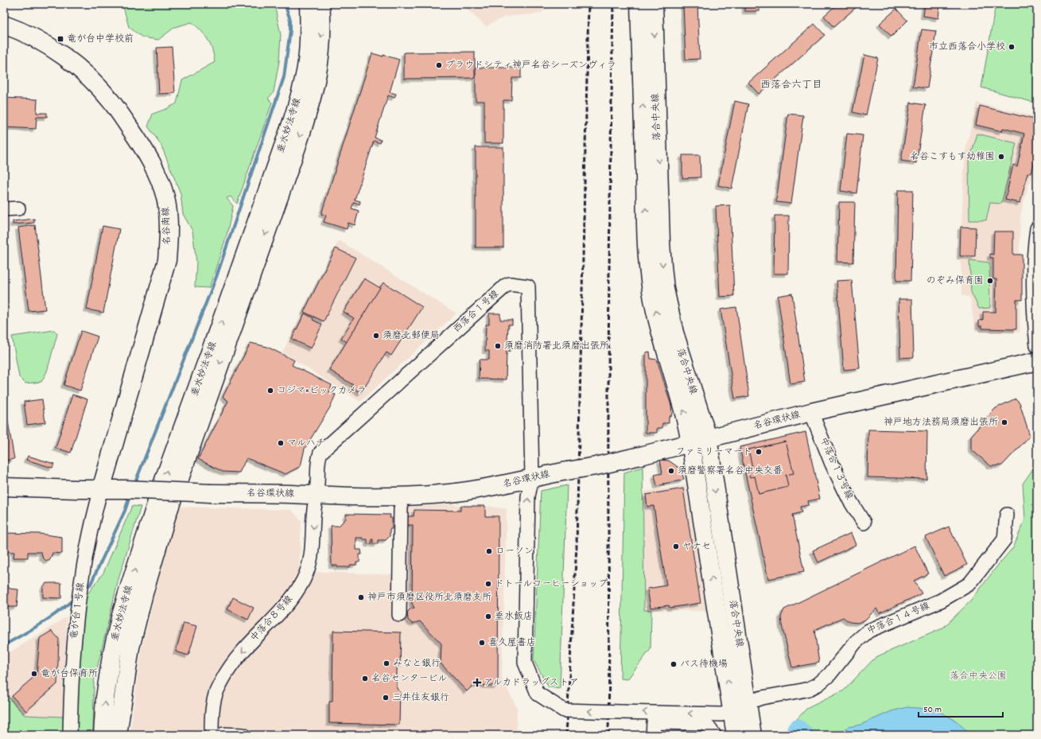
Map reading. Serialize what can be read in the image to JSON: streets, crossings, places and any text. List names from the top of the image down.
{
  "streets": {
    "street": [
      "落合中央線",
      "垂水妙法寺線",
      "名谷南線",
      "西落合１号線",
      "名谷環状線",
      "中落合１３号線",
      "竜が台１号線",
      "中落合８号線",
      "中落合１４号線"
    ]
  },
  "crossings": [
    ["落合中央線", "名谷環状線"],
    ["落合中央線", "中落合１４号線"],
    ["名谷南線", "名谷環状線"],
    ["名谷南線", "竜が台１号線"],
    ["西落合１号線", "名谷環状線"],
    ["西落合１号線", "中落合８号線"],
    ["名谷環状線", "中落合１３号線"],
    ["名谷環状線", "竜が台１号線"],
    ["名谷環状線", "中落合８号線"]
  ],
  "districts": ["西落合六丁目"],
  "parks": ["落合中央公園"],
  "places": {
    "transit": ["竜が台中学校前"],
    "other": [
      "市立西落合小学校",
      "プラウドシティ神戸名谷シーズンヴィラ",
      "名谷こすもす幼稚園",
      "のぞみ保育園",
      "須磨北郵便局",
      "須磨消防署北須磨出張所",
      "コジマ×ビックカメラ",
      "神戸地方法務局須磨出張所",
      "マルハチ",
      "ファミリーマート",
      "須磨警察署名谷中央交番",
      "ヤナセ",
      "ローソン",
      "ドトールコーヒーショップ",
      "神戸市須磨区役所北須磨支所",
      "垂水飯店",
      "喜久屋書店",
      "みなと銀行",
      "バス待機場",
      "竜が台保育所",
      "名谷センタービル",
      "三井住友銀行"
    ],
    "health": ["アルカドラッグストア"]
  },
  "scale_bar": "50 m"
}
